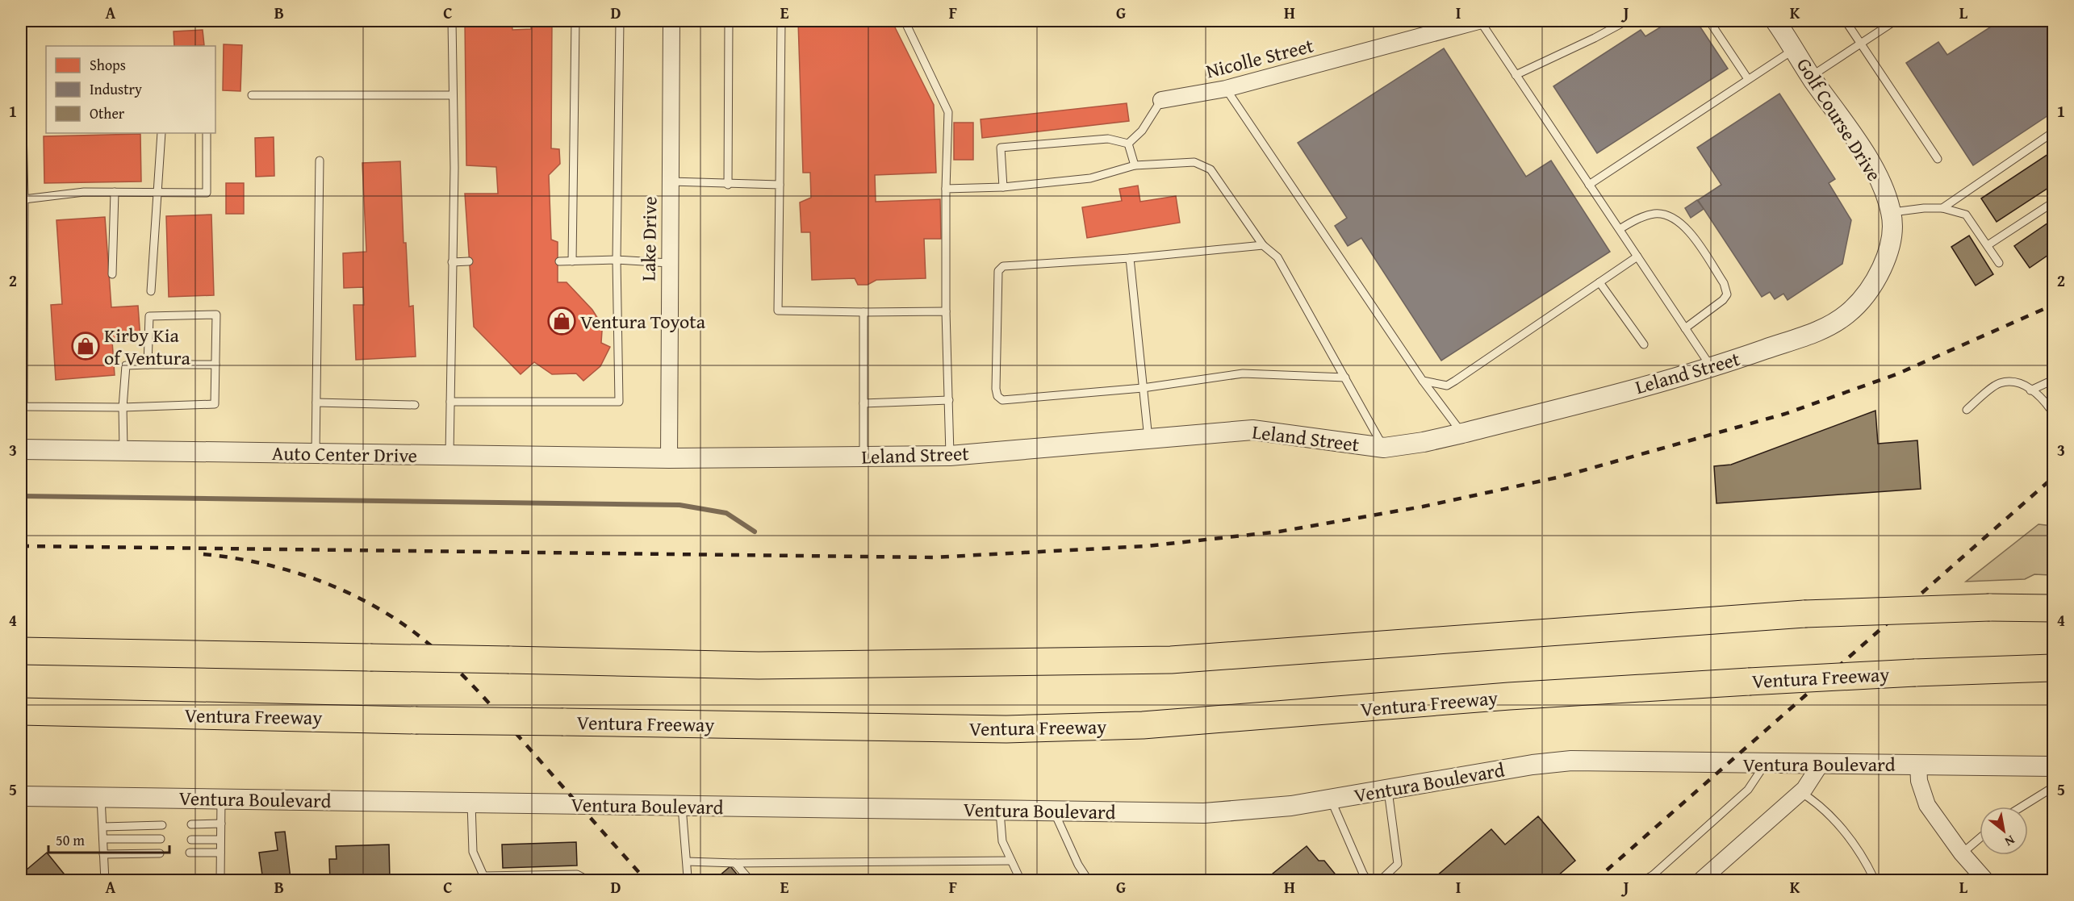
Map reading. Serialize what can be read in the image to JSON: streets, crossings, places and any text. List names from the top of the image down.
{
  "streets": {
    "highway": ["Ventura Freeway"],
    "street": [
      "Nicolle Street",
      "Golf Course Drive",
      "Lake Drive",
      "Leland Street",
      "Auto Center Drive",
      "Ventura Boulevard"
    ]
  },
  "crossings": [
    ["Golf Course Drive", "Leland Street"],
    ["Lake Drive", "Leland Street"],
    ["Lake Drive", "Auto Center Drive"],
    ["Leland Street", "Auto Center Drive"]
  ],
  "places": {
    "shop": ["Ventura Toyota", "Kirby Kia of Ventura"]
  },
  "legend": ["Shops", "Industry", "Other"],
  "scale_bar": "50 m",
  "north": "bottom right",
  "grid": {
    "columns": [
      "A",
      "B",
      "C",
      "D",
      "E",
      "F",
      "G",
      "H",
      "I",
      "J",
      "K",
      "L"
    ],
    "rows": [
      "1",
      "2",
      "3",
      "4",
      "5"
    ]
  }
}
